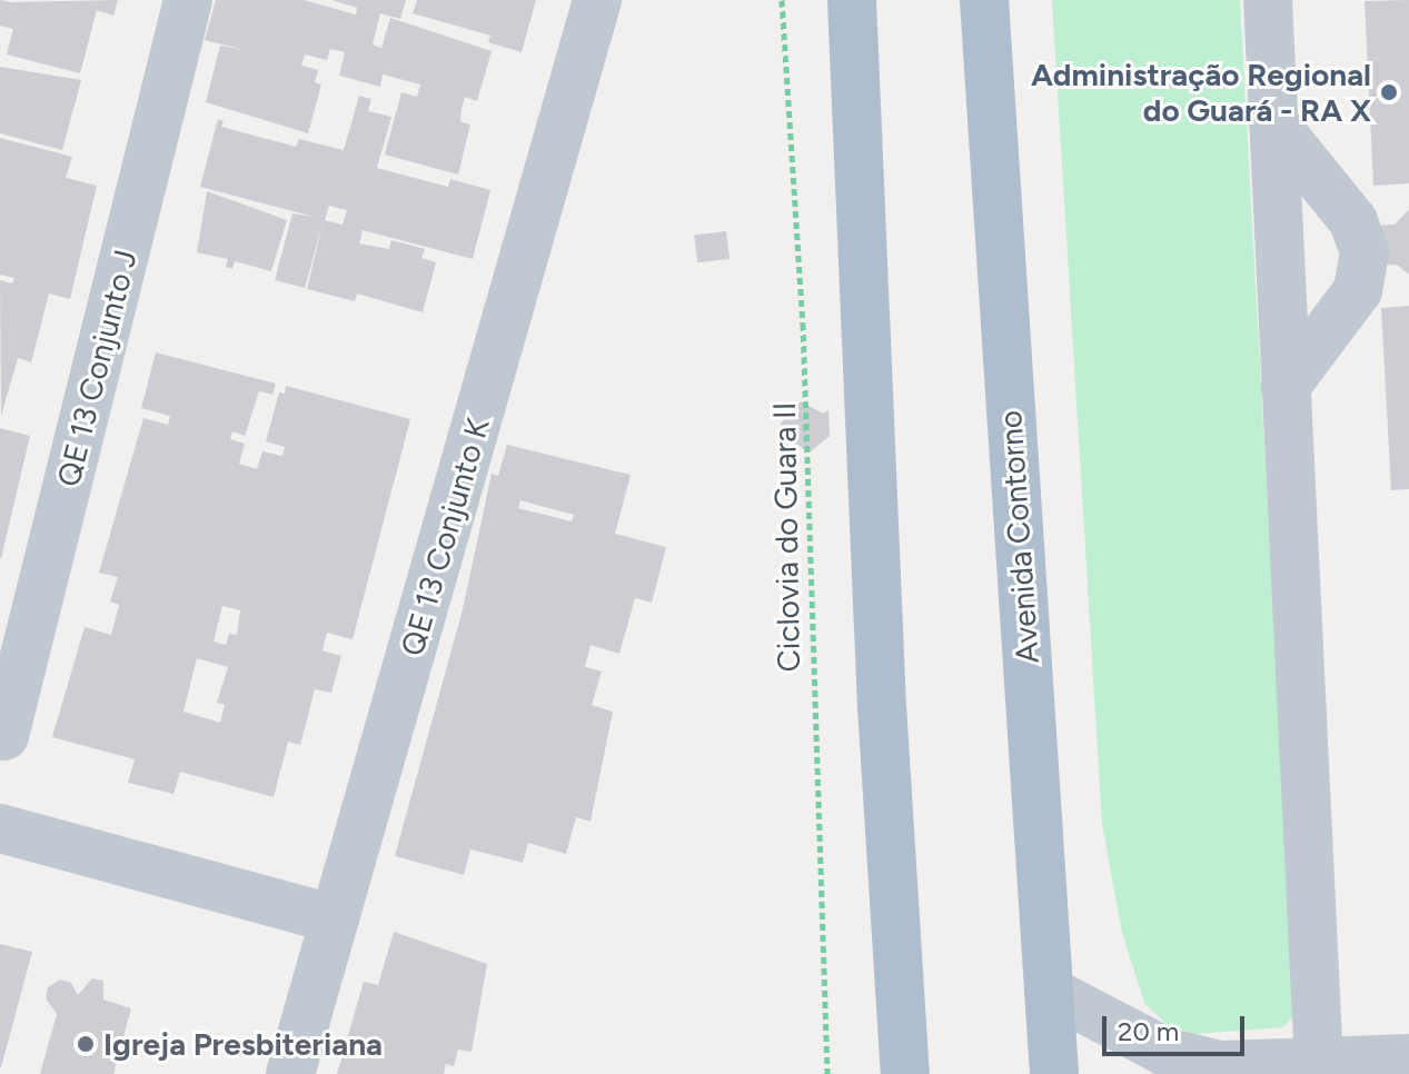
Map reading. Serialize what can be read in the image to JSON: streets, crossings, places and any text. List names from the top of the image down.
{
  "streets": {
    "main road": ["Avenida Contorno"],
    "street": ["QE 13 Conjunto J", "QE 13 Conjunto K"],
    "path": ["Ciclovia do Guara II"]
  },
  "places": ["Administração Regional do Guará - RA X", "Igreja Presbiteriana"],
  "scale_bar": "20 m"
}
